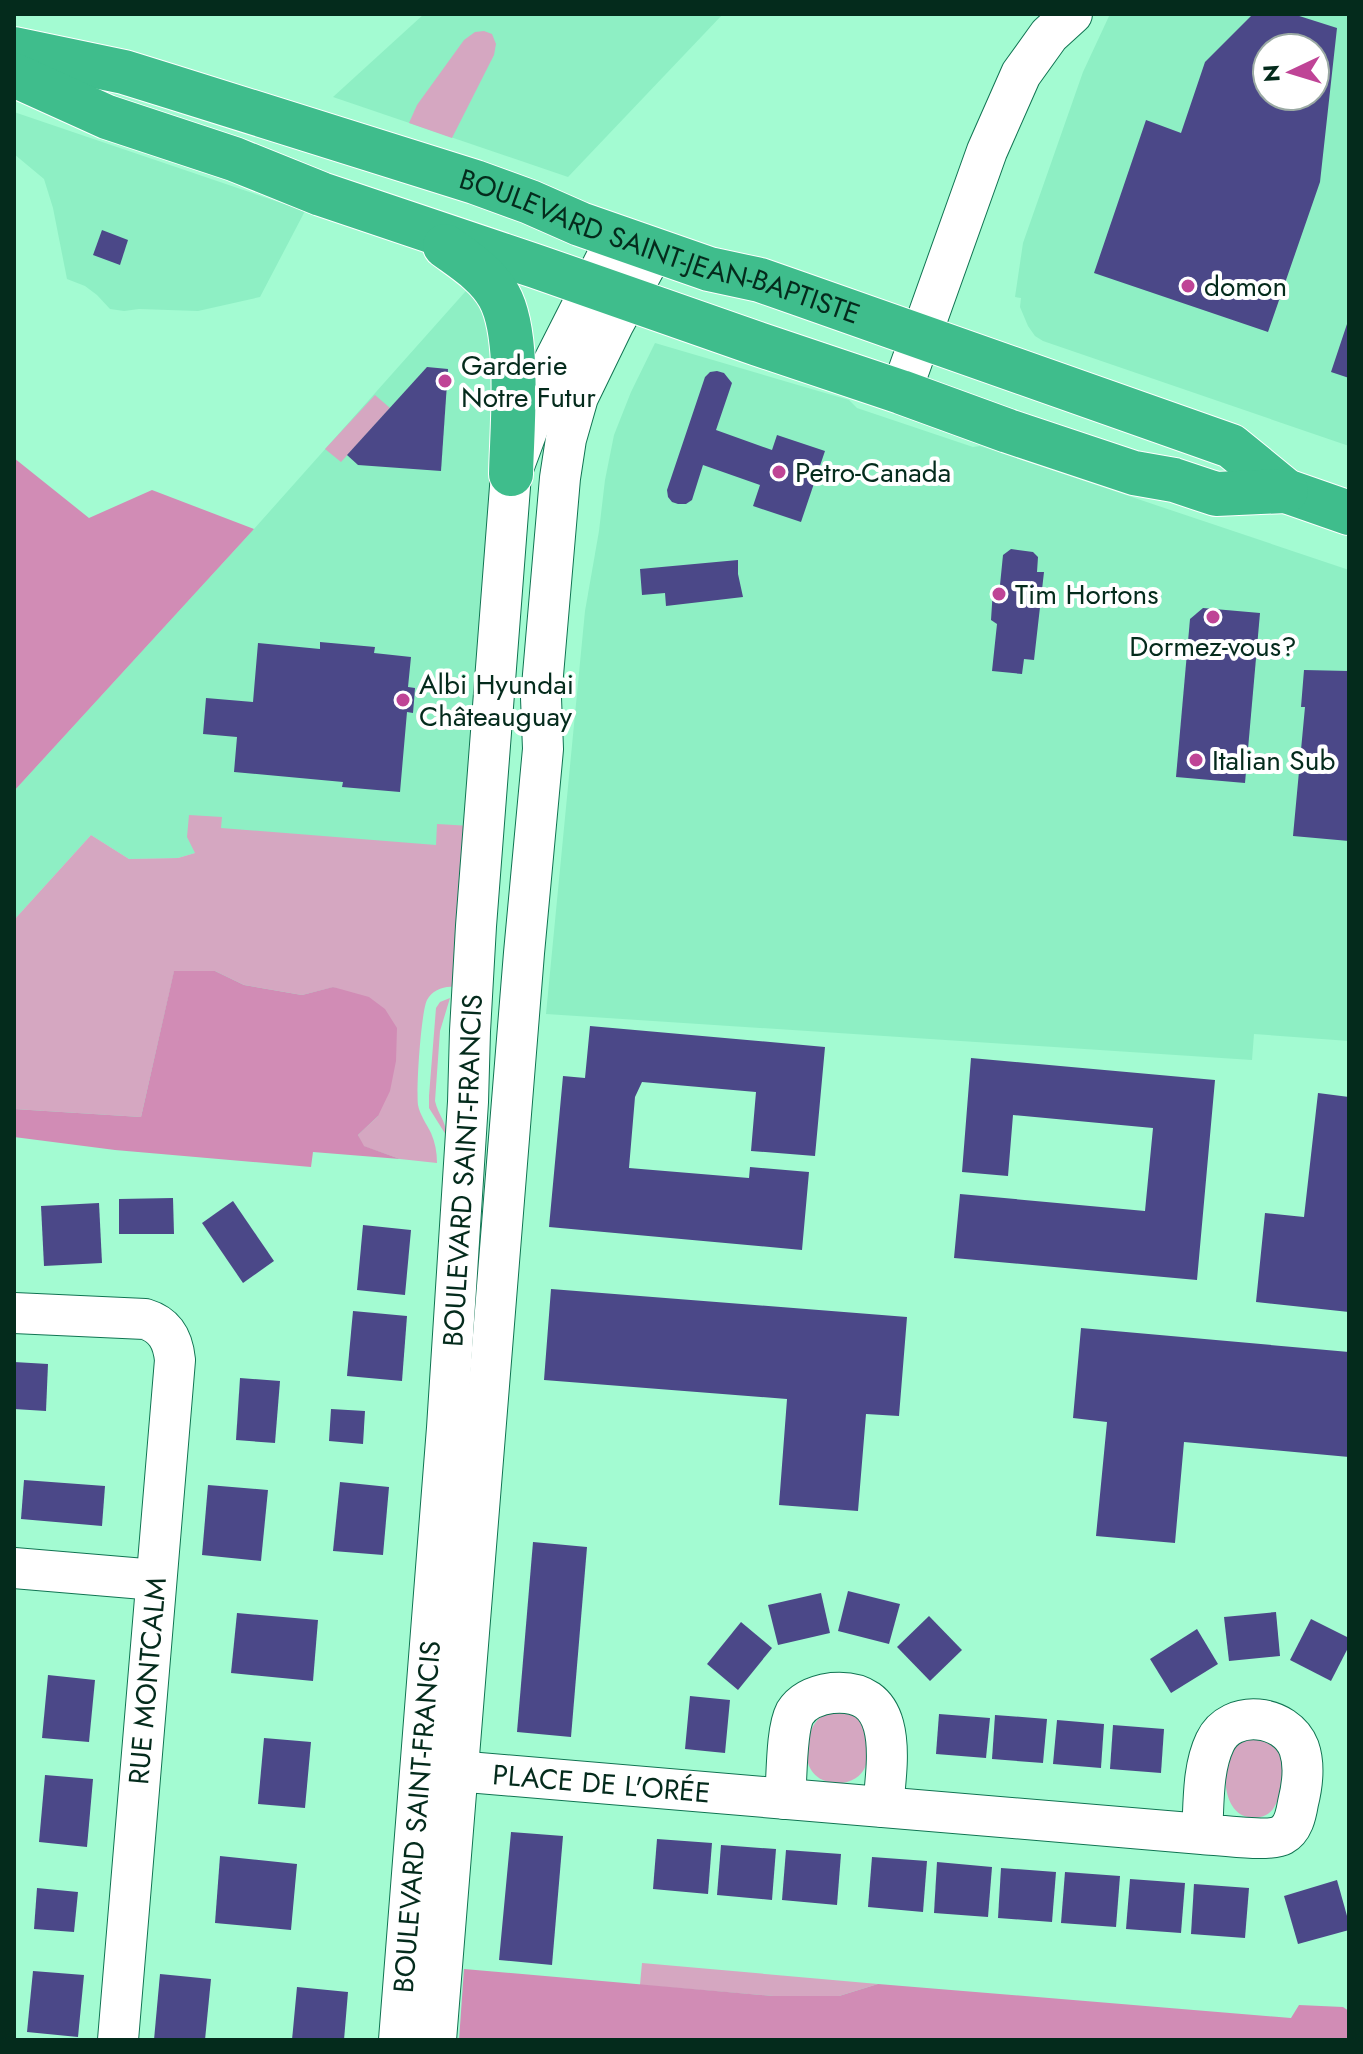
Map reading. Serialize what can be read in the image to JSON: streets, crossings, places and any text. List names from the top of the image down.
{
  "streets": {
    "highway": ["BOULEVARD SAINT-JEAN-BAPTISTE"],
    "street": ["BOULEVARD SAINT-FRANCIS", "RUE MONTCALM", "PLACE DE L'ORÉE"]
  },
  "crossings": [
    ["BOULEVARD SAINT-JEAN-BAPTISTE", "BOULEVARD SAINT-FRANCIS"],
    ["BOULEVARD SAINT-FRANCIS", "PLACE DE L'ORÉE"]
  ],
  "places": [
    "domon",
    "Garderie Notre Futur",
    "Petro-Canada",
    "Tim Hortons",
    "Dormez-vous?",
    "Albi Hyundai Châteauguay",
    "Italian Sub"
  ],
  "north": "left"
}
